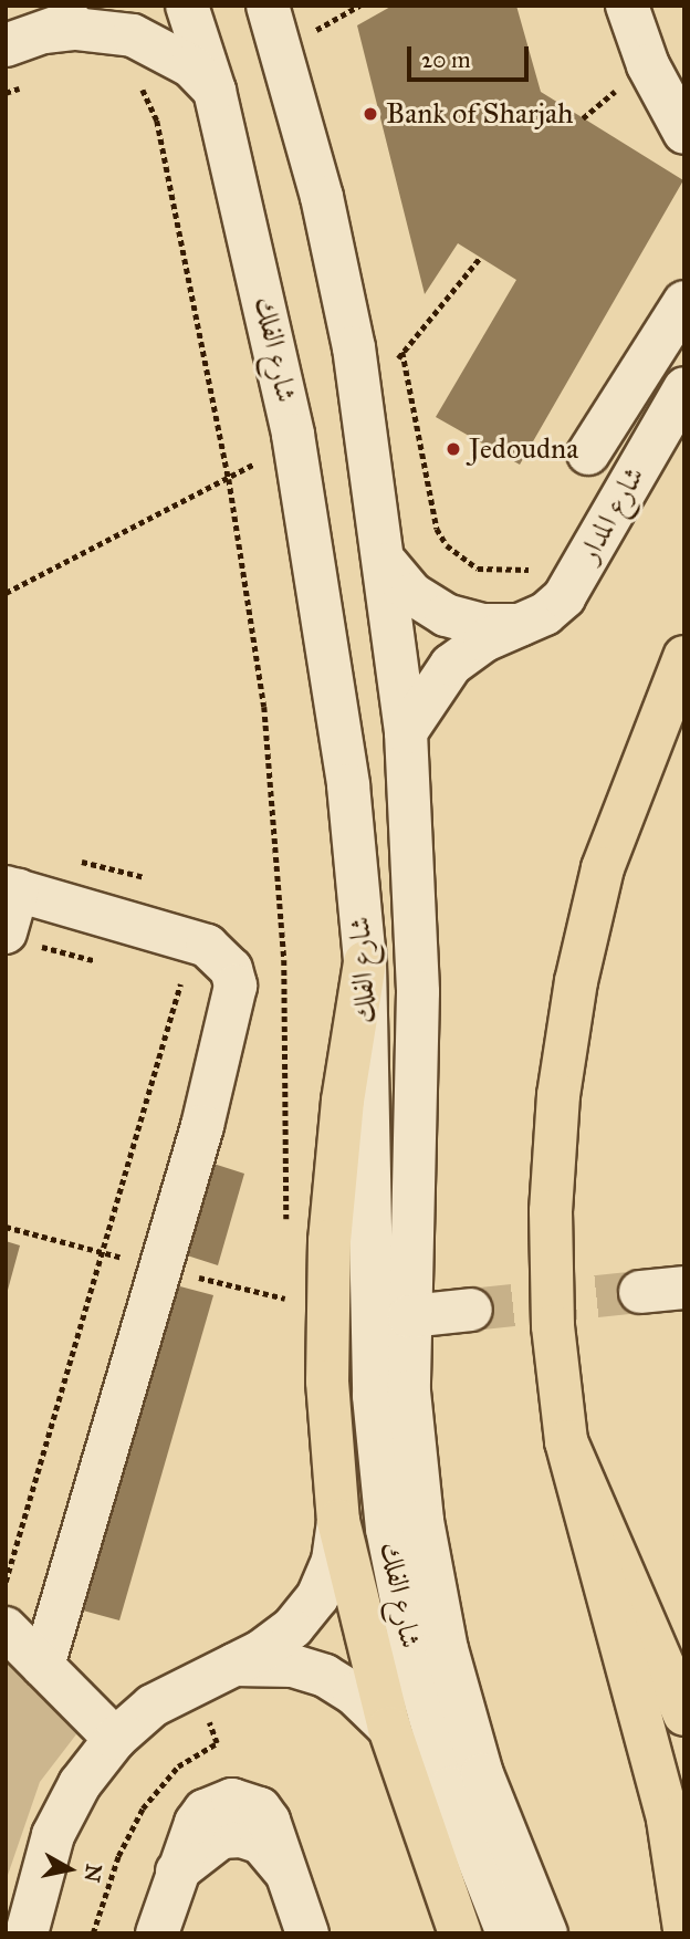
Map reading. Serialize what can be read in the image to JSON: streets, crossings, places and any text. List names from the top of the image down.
{
  "streets": {
    "street": ["شارع الفلك", "شارع المدار"]
  },
  "crossings": [
    ["شارع الفلك", "شارع المدار"]
  ],
  "places": ["Bank of Sharjah", "Jedoudna"],
  "scale_bar": "20 m",
  "north": "right"
}
